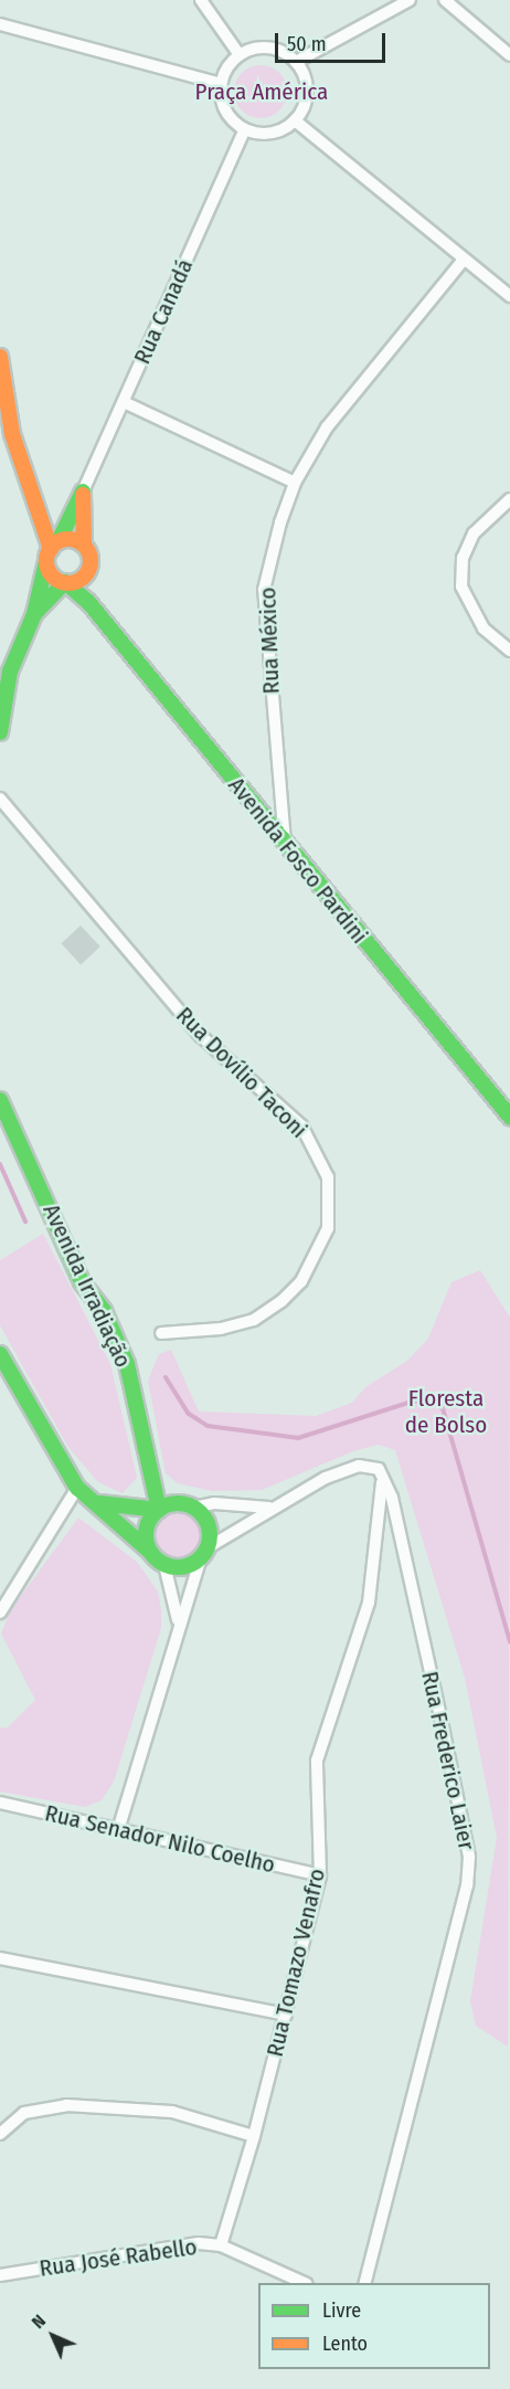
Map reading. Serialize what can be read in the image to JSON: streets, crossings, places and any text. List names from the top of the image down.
{
  "streets": {
    "street": [
      "Rua Canadá",
      "Rua México",
      "Avenida Fosco Pardini",
      "Rua Dovílio Taconi",
      "Avenida Irradiação",
      "Rua Frederico Laier",
      "Rua Senador Nilo Coelho",
      "Rua Tomazo Venafro",
      "Rua José Rabello"
    ]
  },
  "crossings": [
    ["Rua México", "Avenida Fosco Pardini"],
    ["Avenida Irradiação", "Rua Frederico Laier"],
    ["Rua Frederico Laier", "Rua Tomazo Venafro"],
    ["Rua Senador Nilo Coelho", "Rua Tomazo Venafro"],
    ["Rua Tomazo Venafro", "Rua José Rabello"]
  ],
  "parks": ["Praça América", "Floresta de Bolso"],
  "legend": ["Livre", "Lento"],
  "scale_bar": "50 m",
  "north": "top left"
}
